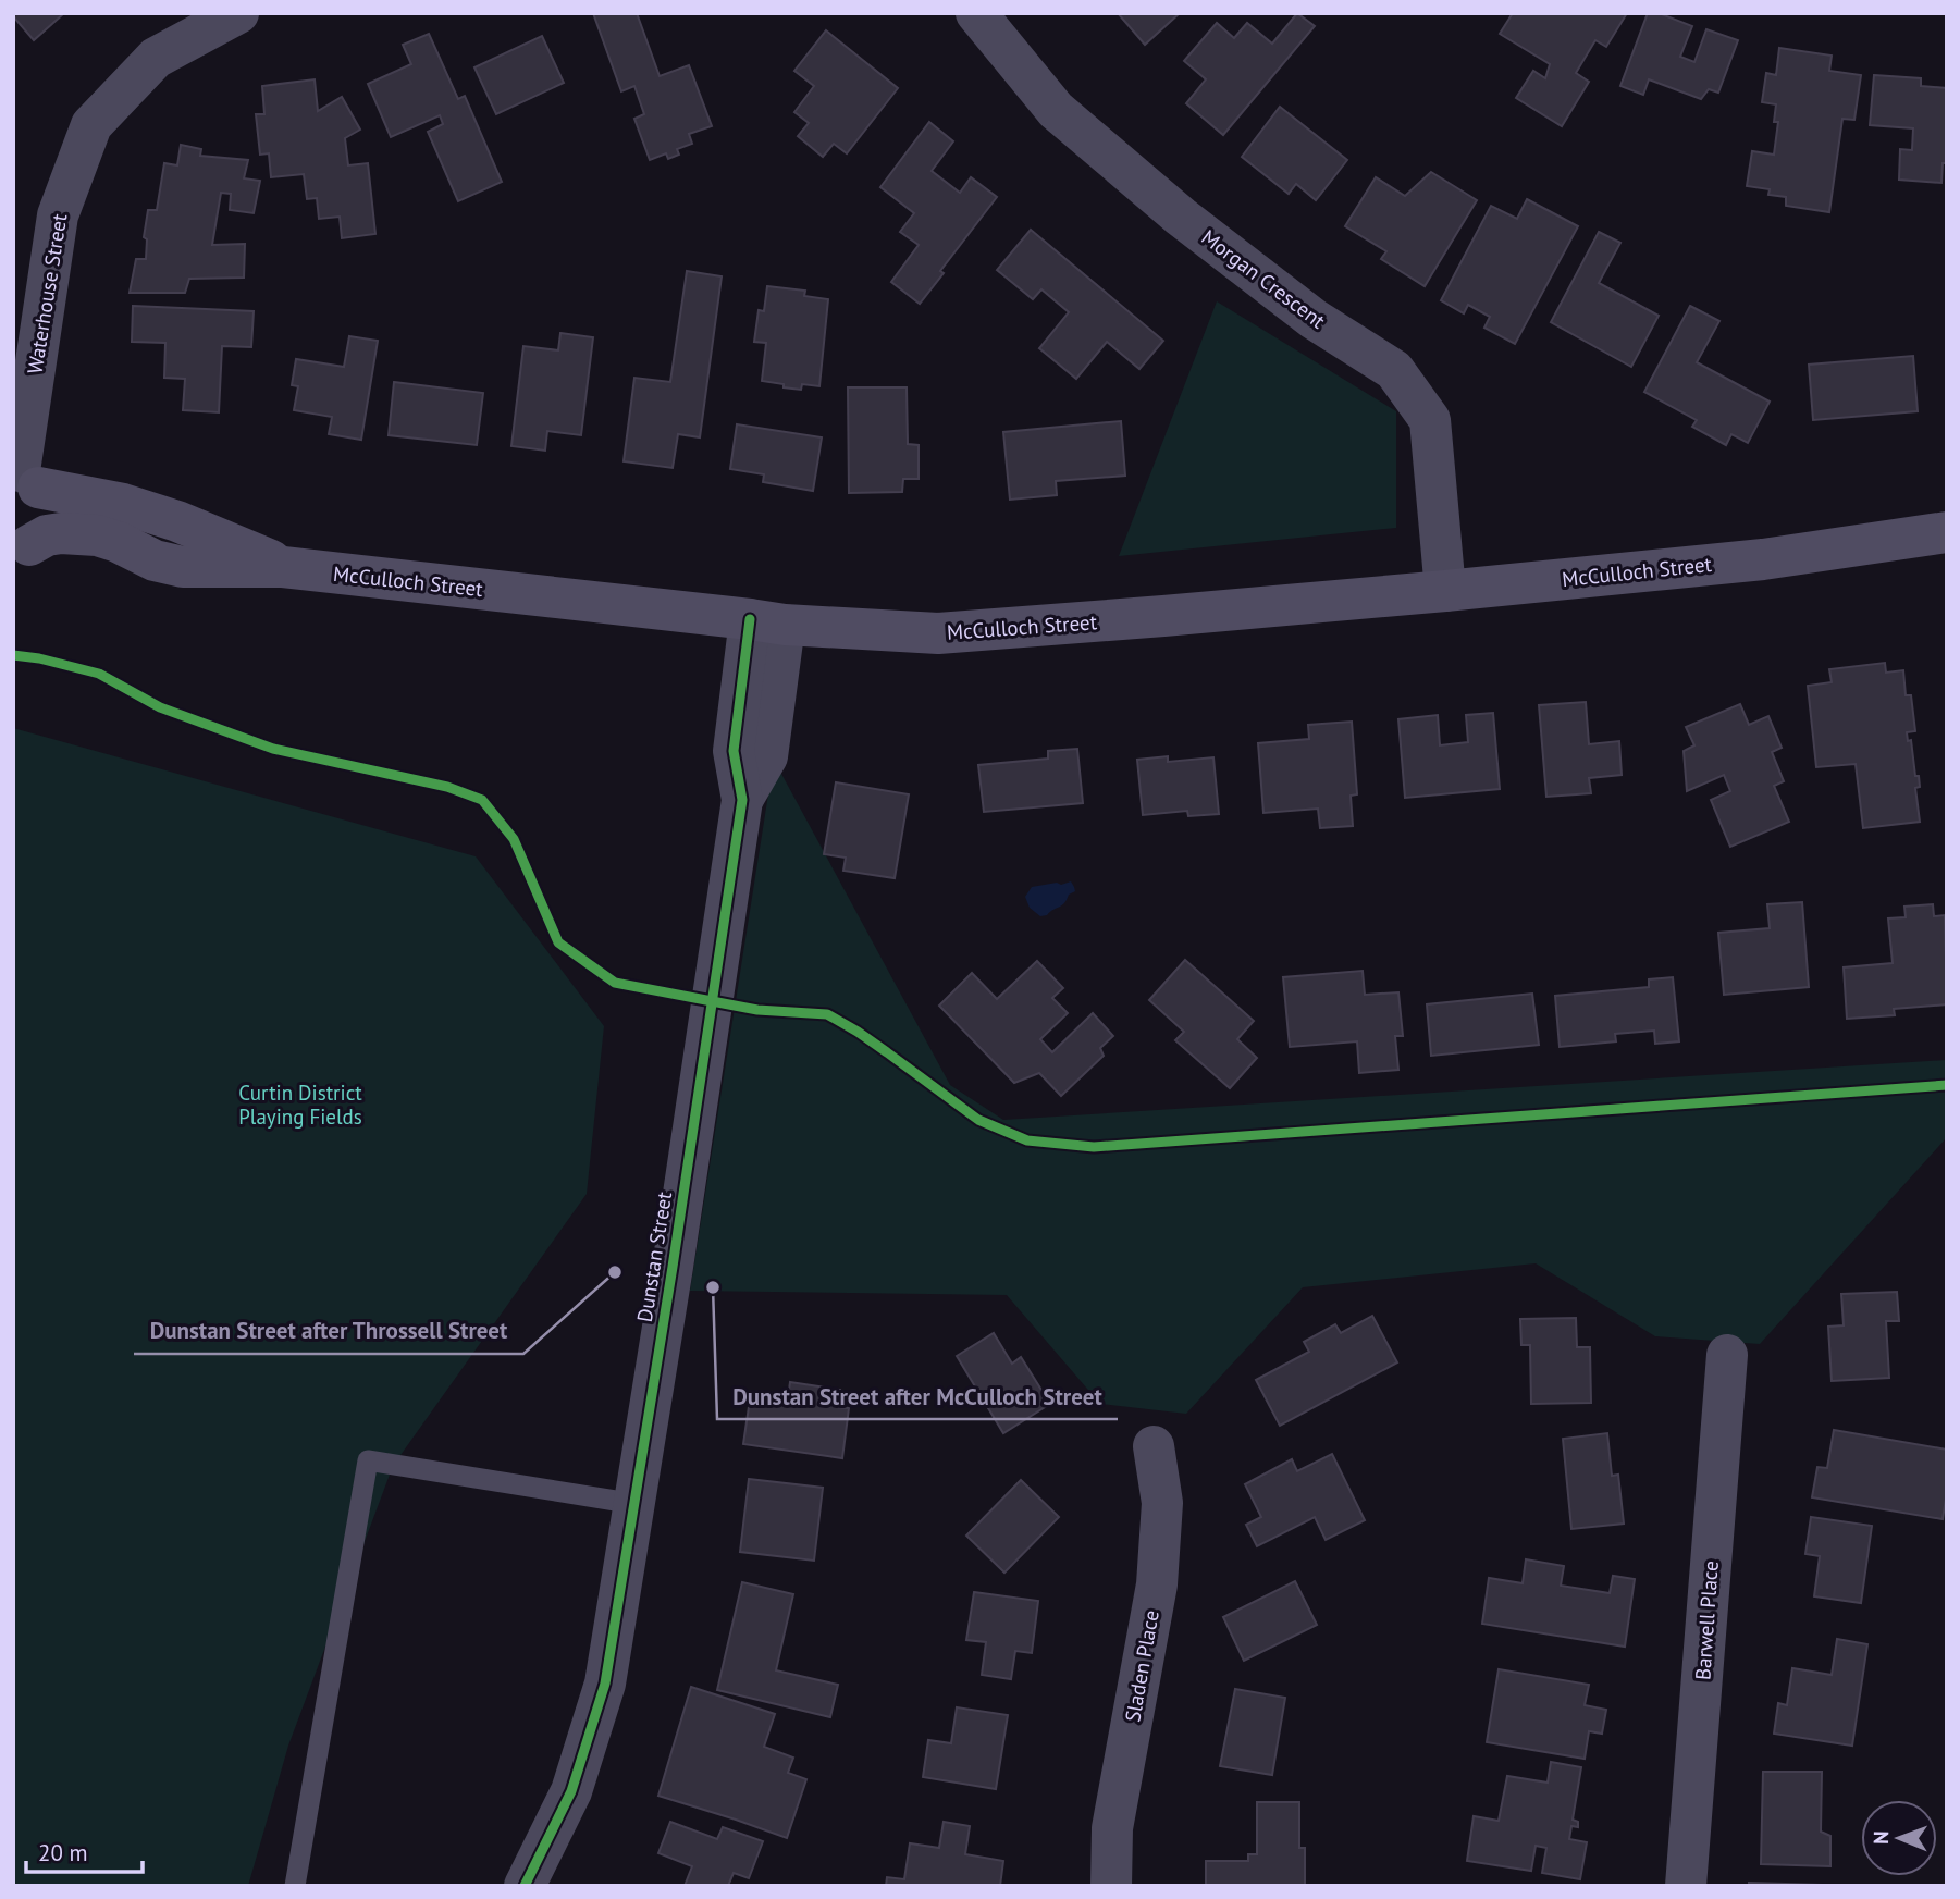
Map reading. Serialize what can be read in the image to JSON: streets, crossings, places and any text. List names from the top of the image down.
{
  "streets": {
    "main road": ["McCulloch Street"],
    "street": [
      "Morgan Crescent",
      "Waterhouse Street",
      "Dunstan Street",
      "Barwell Place",
      "Sladen Place"
    ]
  },
  "crossings": [
    ["Morgan Crescent", "McCulloch Street"],
    ["Waterhouse Street", "McCulloch Street"],
    ["McCulloch Street", "Dunstan Street"]
  ],
  "parks": ["Curtin District Playing Fields"],
  "places": ["Dunstan Street after Throssell Street", "Dunstan Street after McCulloch Street"],
  "scale_bar": "20 m",
  "north": "left"
}
